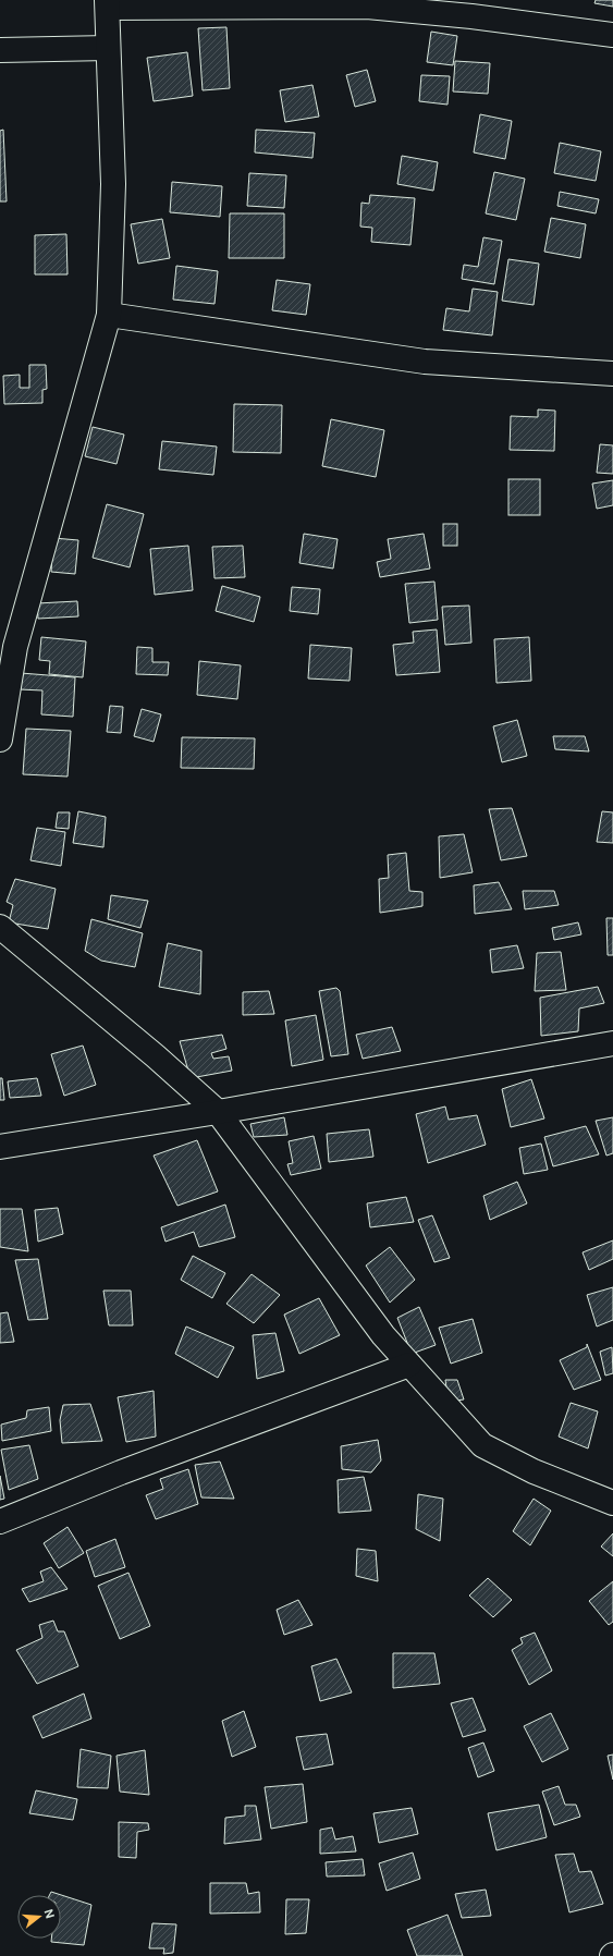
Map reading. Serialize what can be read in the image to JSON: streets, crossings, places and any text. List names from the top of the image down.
{
  "north": "right"
}
